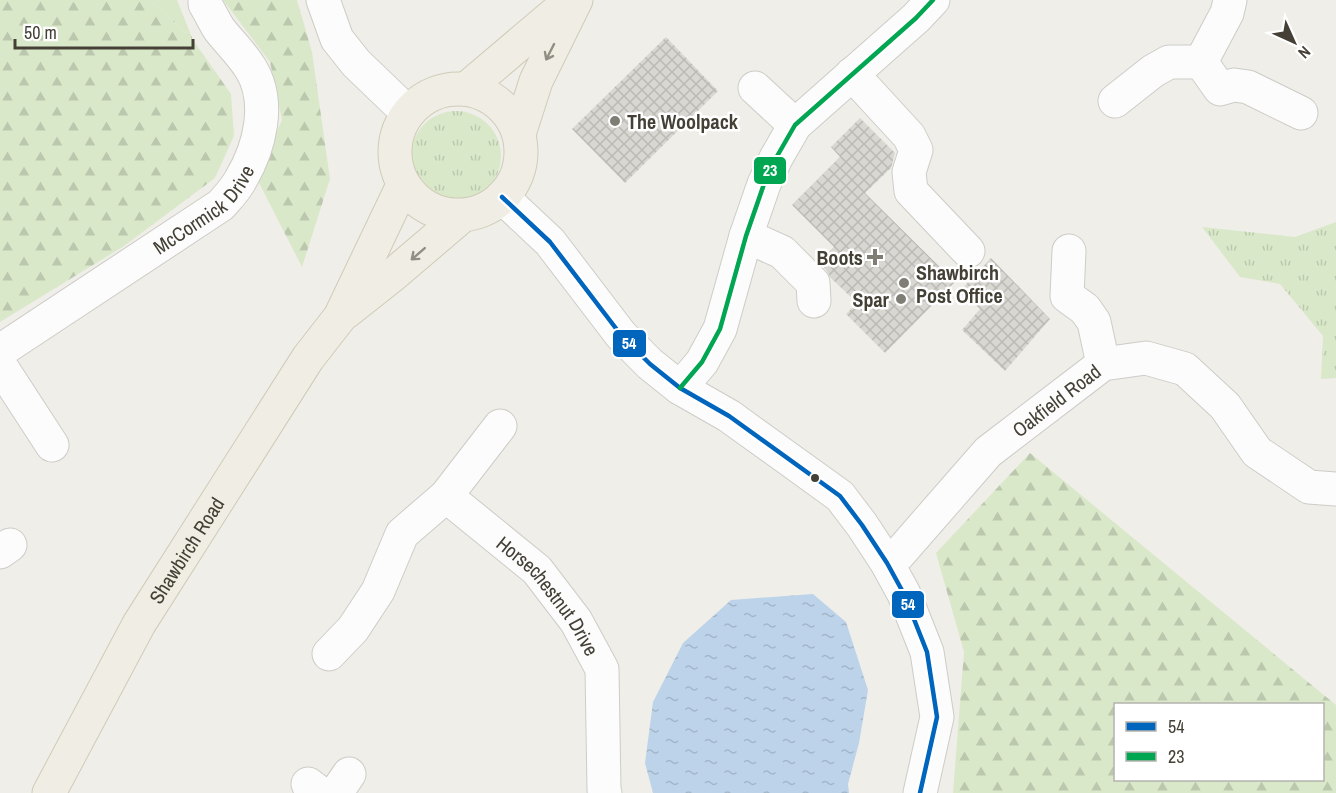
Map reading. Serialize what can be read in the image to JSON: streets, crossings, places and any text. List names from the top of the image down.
{
  "streets": {
    "main road": ["Shawbirch Road"],
    "street": ["McCormick Drive", "Oakfield Road", "Horsechestnut Drive"]
  },
  "places": {
    "other": ["The Woolpack", "Shawbirch Post Office", "Spar"],
    "health": ["Boots"]
  },
  "lines": ["transit line 23", "transit line 54"],
  "legend": ["54", "23"],
  "scale_bar": "50 m",
  "north": "bottom right"
}
